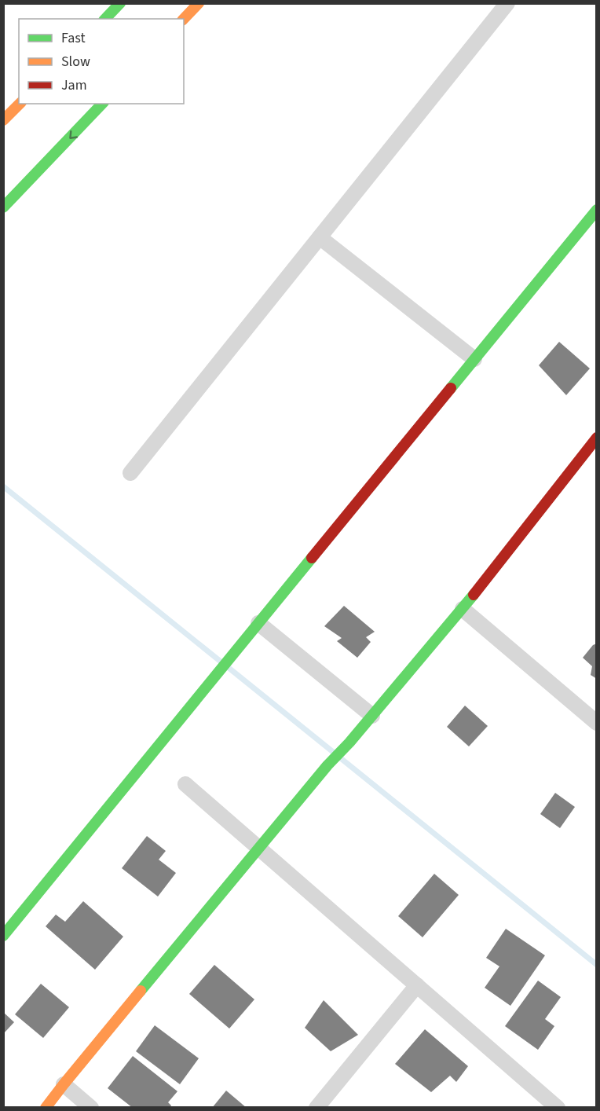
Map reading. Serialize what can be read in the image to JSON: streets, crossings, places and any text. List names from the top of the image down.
{
  "legend": ["Fast", "Slow", "Jam"]
}
